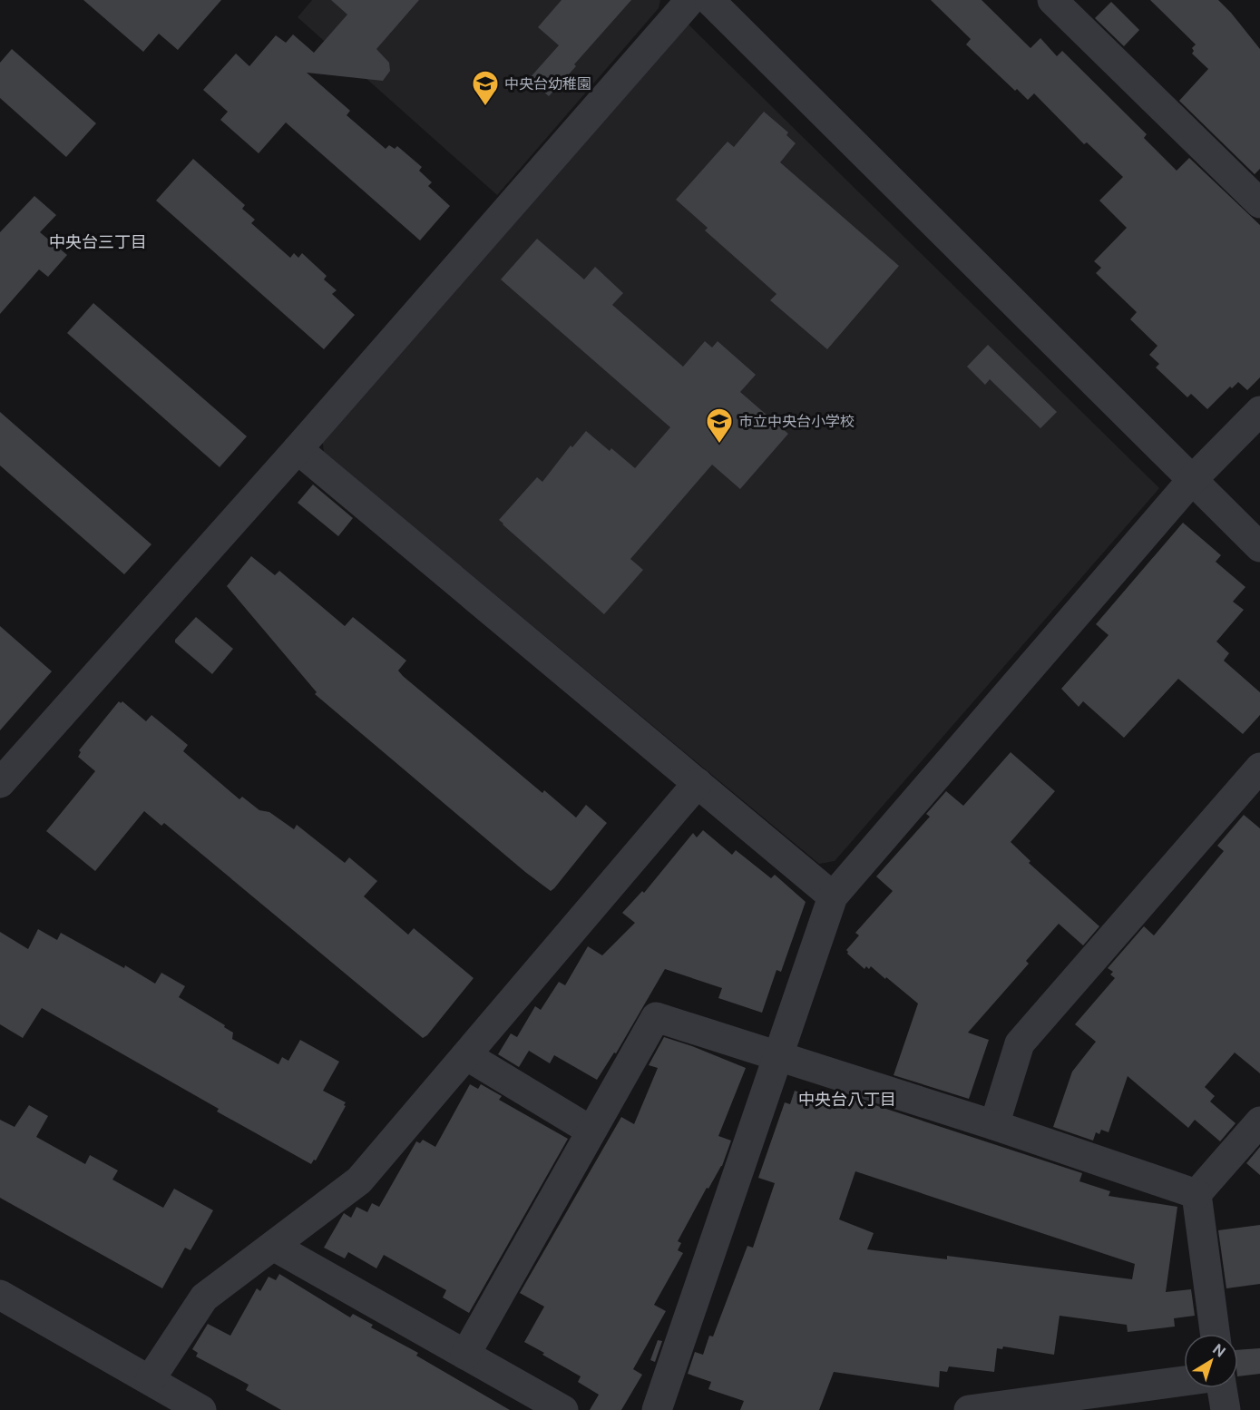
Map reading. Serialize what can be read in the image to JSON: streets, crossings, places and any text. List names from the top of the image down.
{
  "districts": ["中央台三丁目", "中央台八丁目"],
  "places": {
    "school or university": ["中央台幼稚園", "市立中央台小学校"]
  },
  "north": "top right"
}
